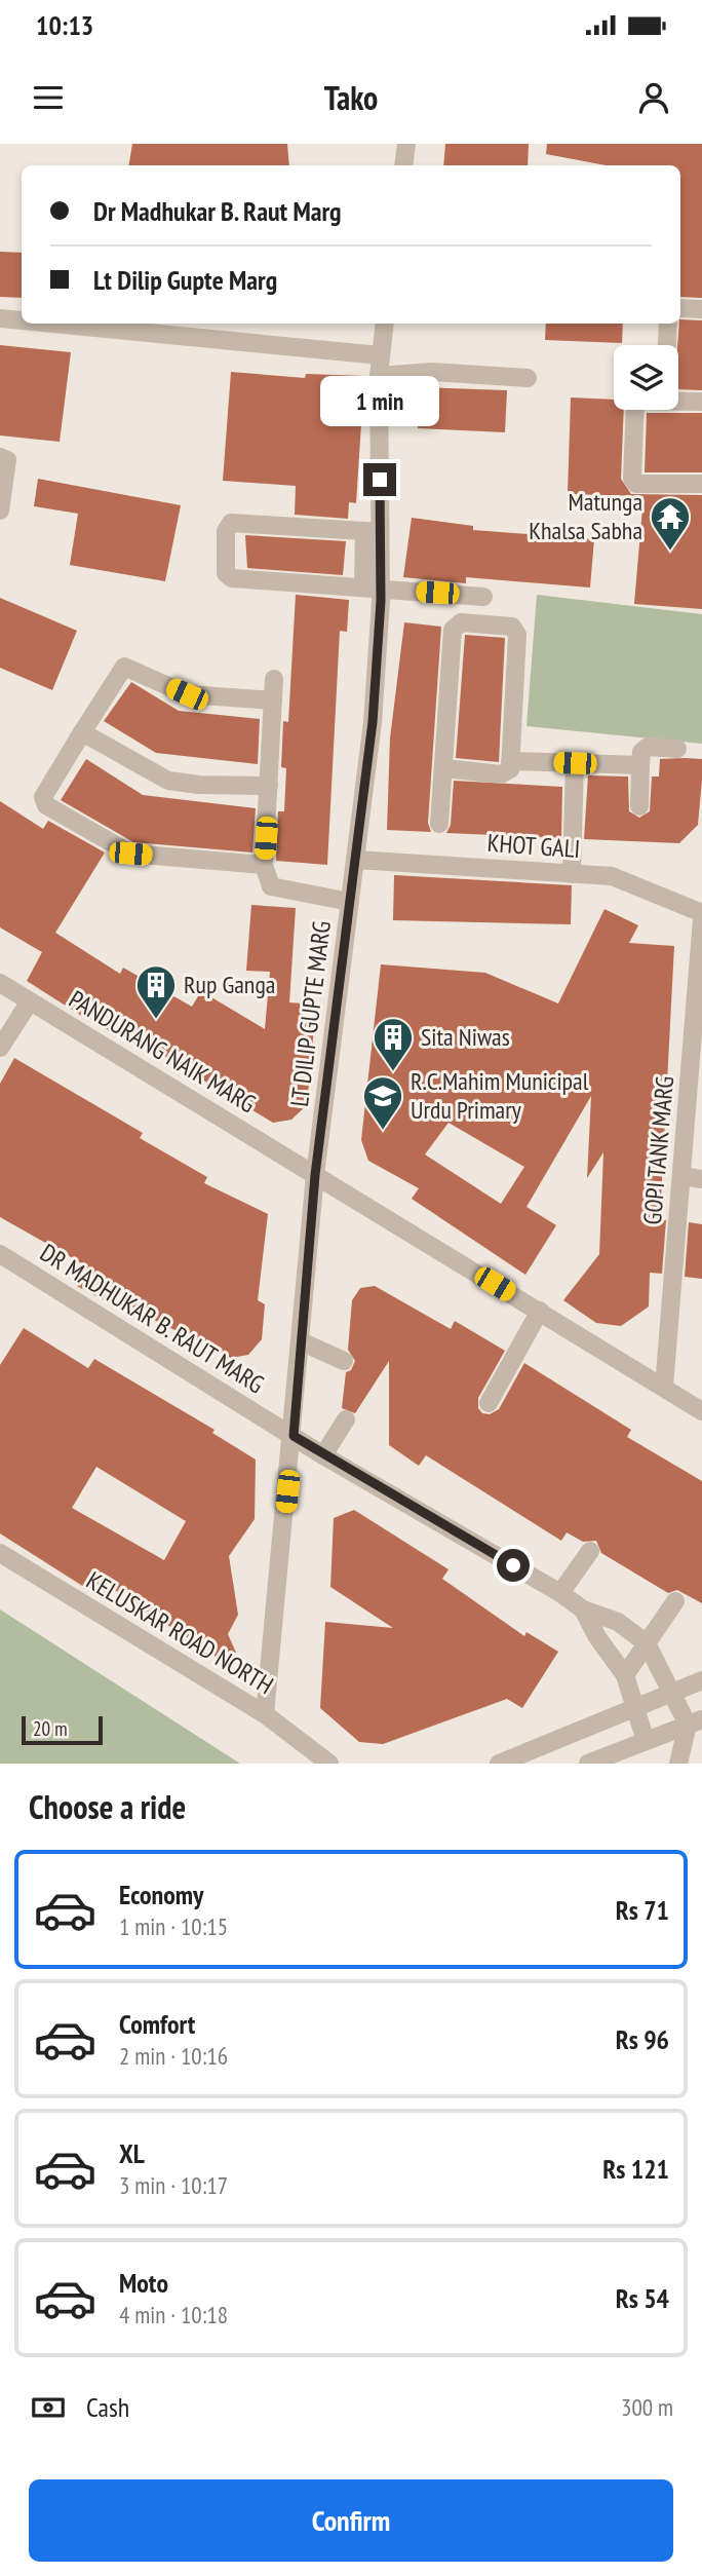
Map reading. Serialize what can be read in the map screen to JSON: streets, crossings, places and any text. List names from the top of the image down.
{
  "streets": {
    "street": [
      "KHOT GALI",
      "LT DILIP GUPTE MARG",
      "PANDURANG NAIK MARG",
      "GOPI TANK MARG",
      "DR MADHUKAR B. RAUT MARG",
      "KELUSKAR ROAD NORTH"
    ]
  },
  "crossings": [
    ["KHOT GALI", "LT DILIP GUPTE MARG"],
    ["LT DILIP GUPTE MARG", "PANDURANG NAIK MARG"],
    ["LT DILIP GUPTE MARG", "DR MADHUKAR B. RAUT MARG"],
    ["LT DILIP GUPTE MARG", "KELUSKAR ROAD NORTH"],
    ["PANDURANG NAIK MARG", "GOPI TANK MARG"]
  ],
  "places": {
    "temple": ["Matunga Khalsa Sabha"],
    "building": ["Rup Ganga", "Sita Niwas"],
    "school or university": ["R.C.Mahim Municipal Urdu Primary"]
  },
  "scale_bar": "20 m",
  "page": {
    "status": "10:13",
    "header": "Tako",
    "banner": ["Dr Madhukar B. Raut Marg", "Lt Dilip Gupte Marg"],
    "bubble": "1 min",
    "scale": "20 m",
    "heading": "Choose a ride",
    "list": [
      {
        "name": "Economy",
        "note": "1 min · 10:15",
        "value": "Rs 71"
      },
      {
        "name": "Comfort",
        "note": "2 min · 10:16",
        "value": "Rs 96"
      },
      {
        "name": "XL",
        "note": "3 min · 10:17",
        "value": "Rs 121"
      },
      {
        "name": "Moto",
        "note": "4 min · 10:18",
        "value": "Rs 54"
      }
    ],
    "pay": ["Cash", "300 m"],
    "buttons": "Confirm"
  }
}
